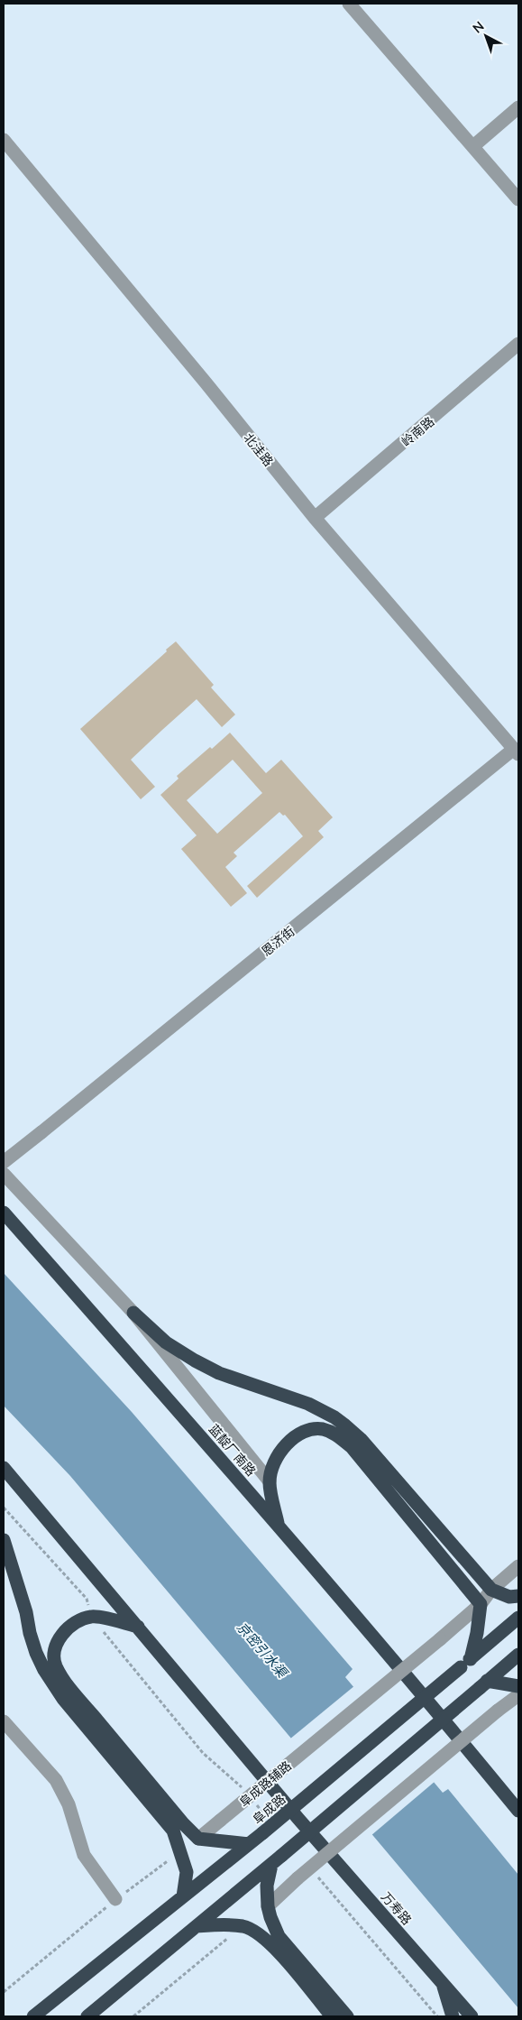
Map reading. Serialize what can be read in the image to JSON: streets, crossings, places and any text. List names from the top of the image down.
{
  "streets": {
    "highway": ["蓝靛厂南路", "阜成路", "万寿路"],
    "street": [
      "岭南路",
      "北洼路",
      "恩济街",
      "阜成路辅路"
    ]
  },
  "crossings": [
    ["岭南路", "北洼路"],
    ["北洼路", "恩济街"]
  ],
  "water": ["京密引水渠"],
  "north": "top left"
}
